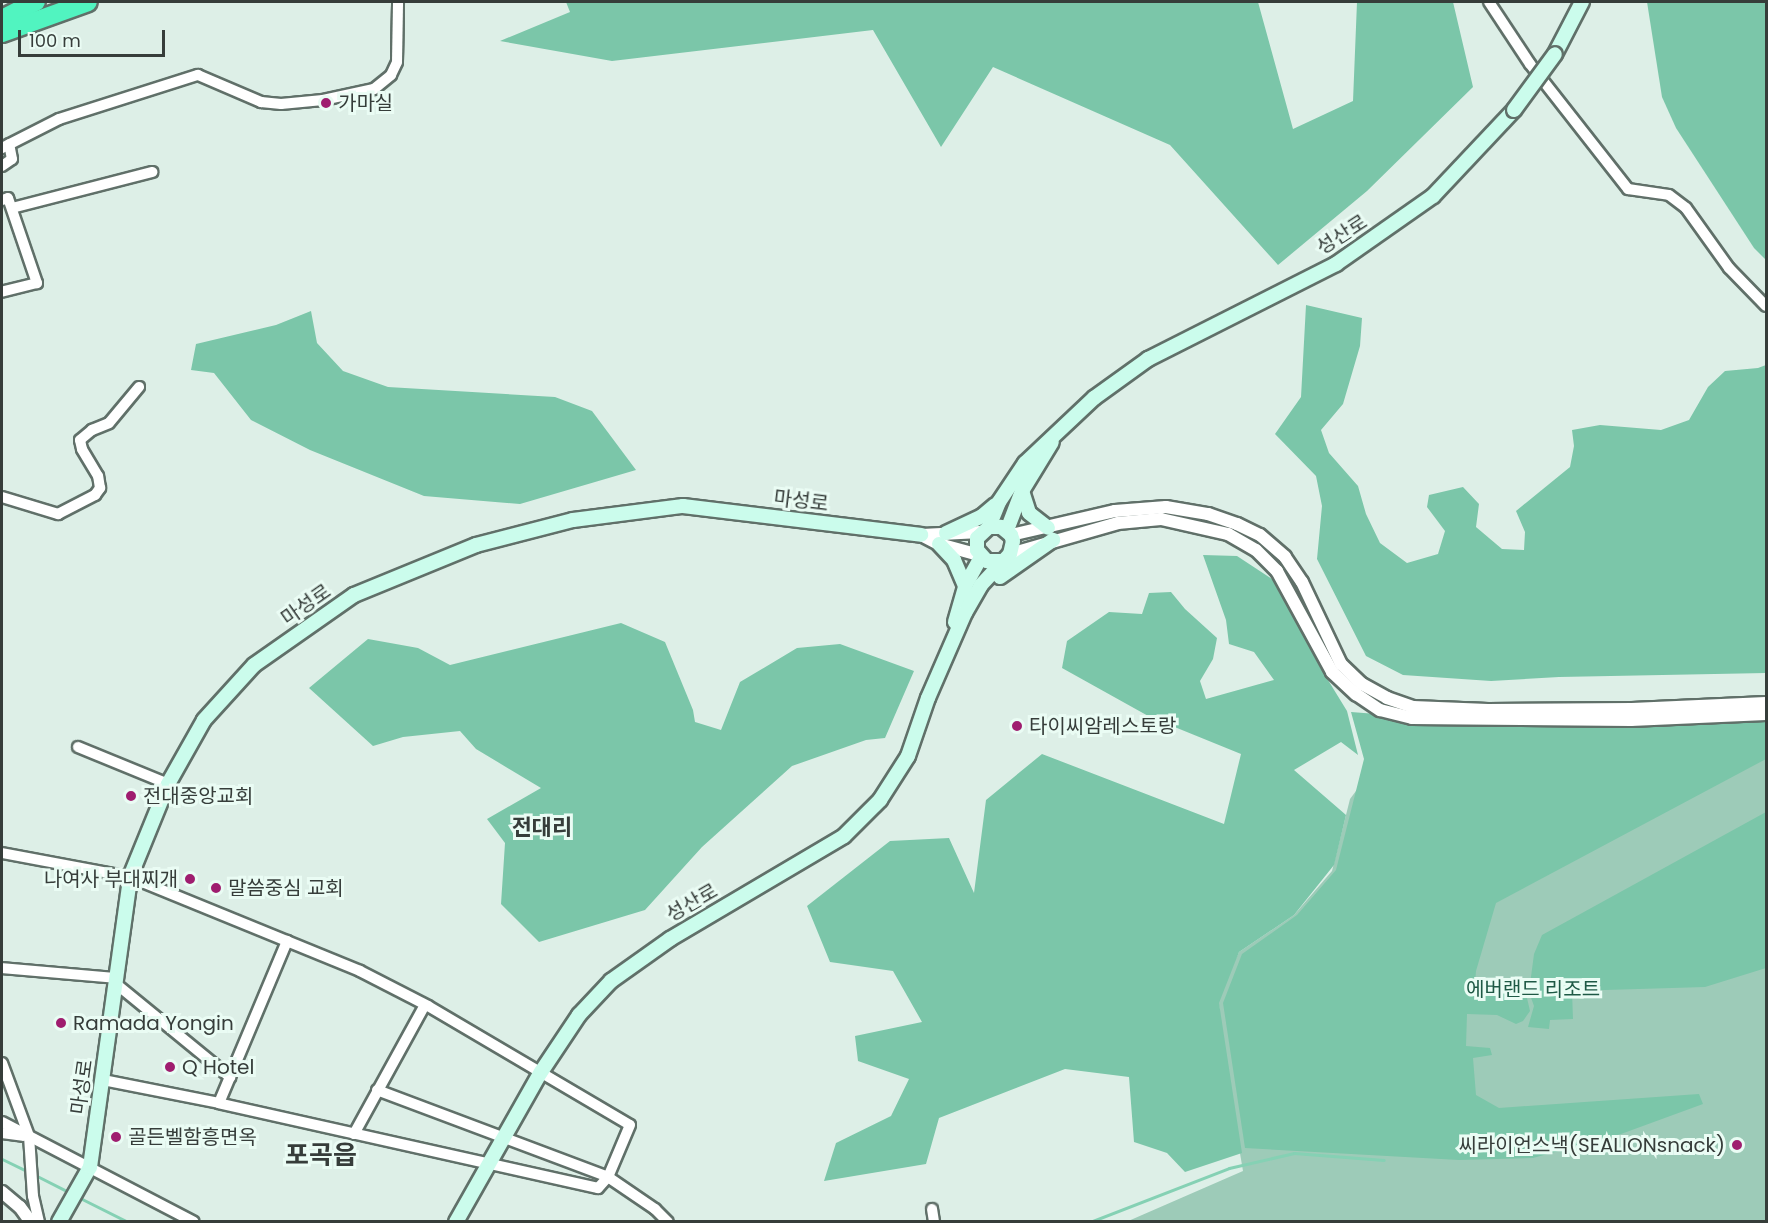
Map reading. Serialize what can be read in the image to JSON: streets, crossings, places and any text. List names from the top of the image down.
{
  "streets": {
    "main road": ["성산로", "마성로"]
  },
  "districts": ["전대리", "포곡읍"],
  "parks": ["에버랜드 리조트"],
  "places": [
    "가마실",
    "타이씨암레스토랑",
    "전대중앙교회",
    "나여사 부대찌개",
    "말씀중심 교회",
    "Ramada Yongin",
    "Q Hotel",
    "골든벨함흥면옥",
    "씨라이언스낵(SEALIONsnack)"
  ],
  "scale_bar": "100 m"
}
